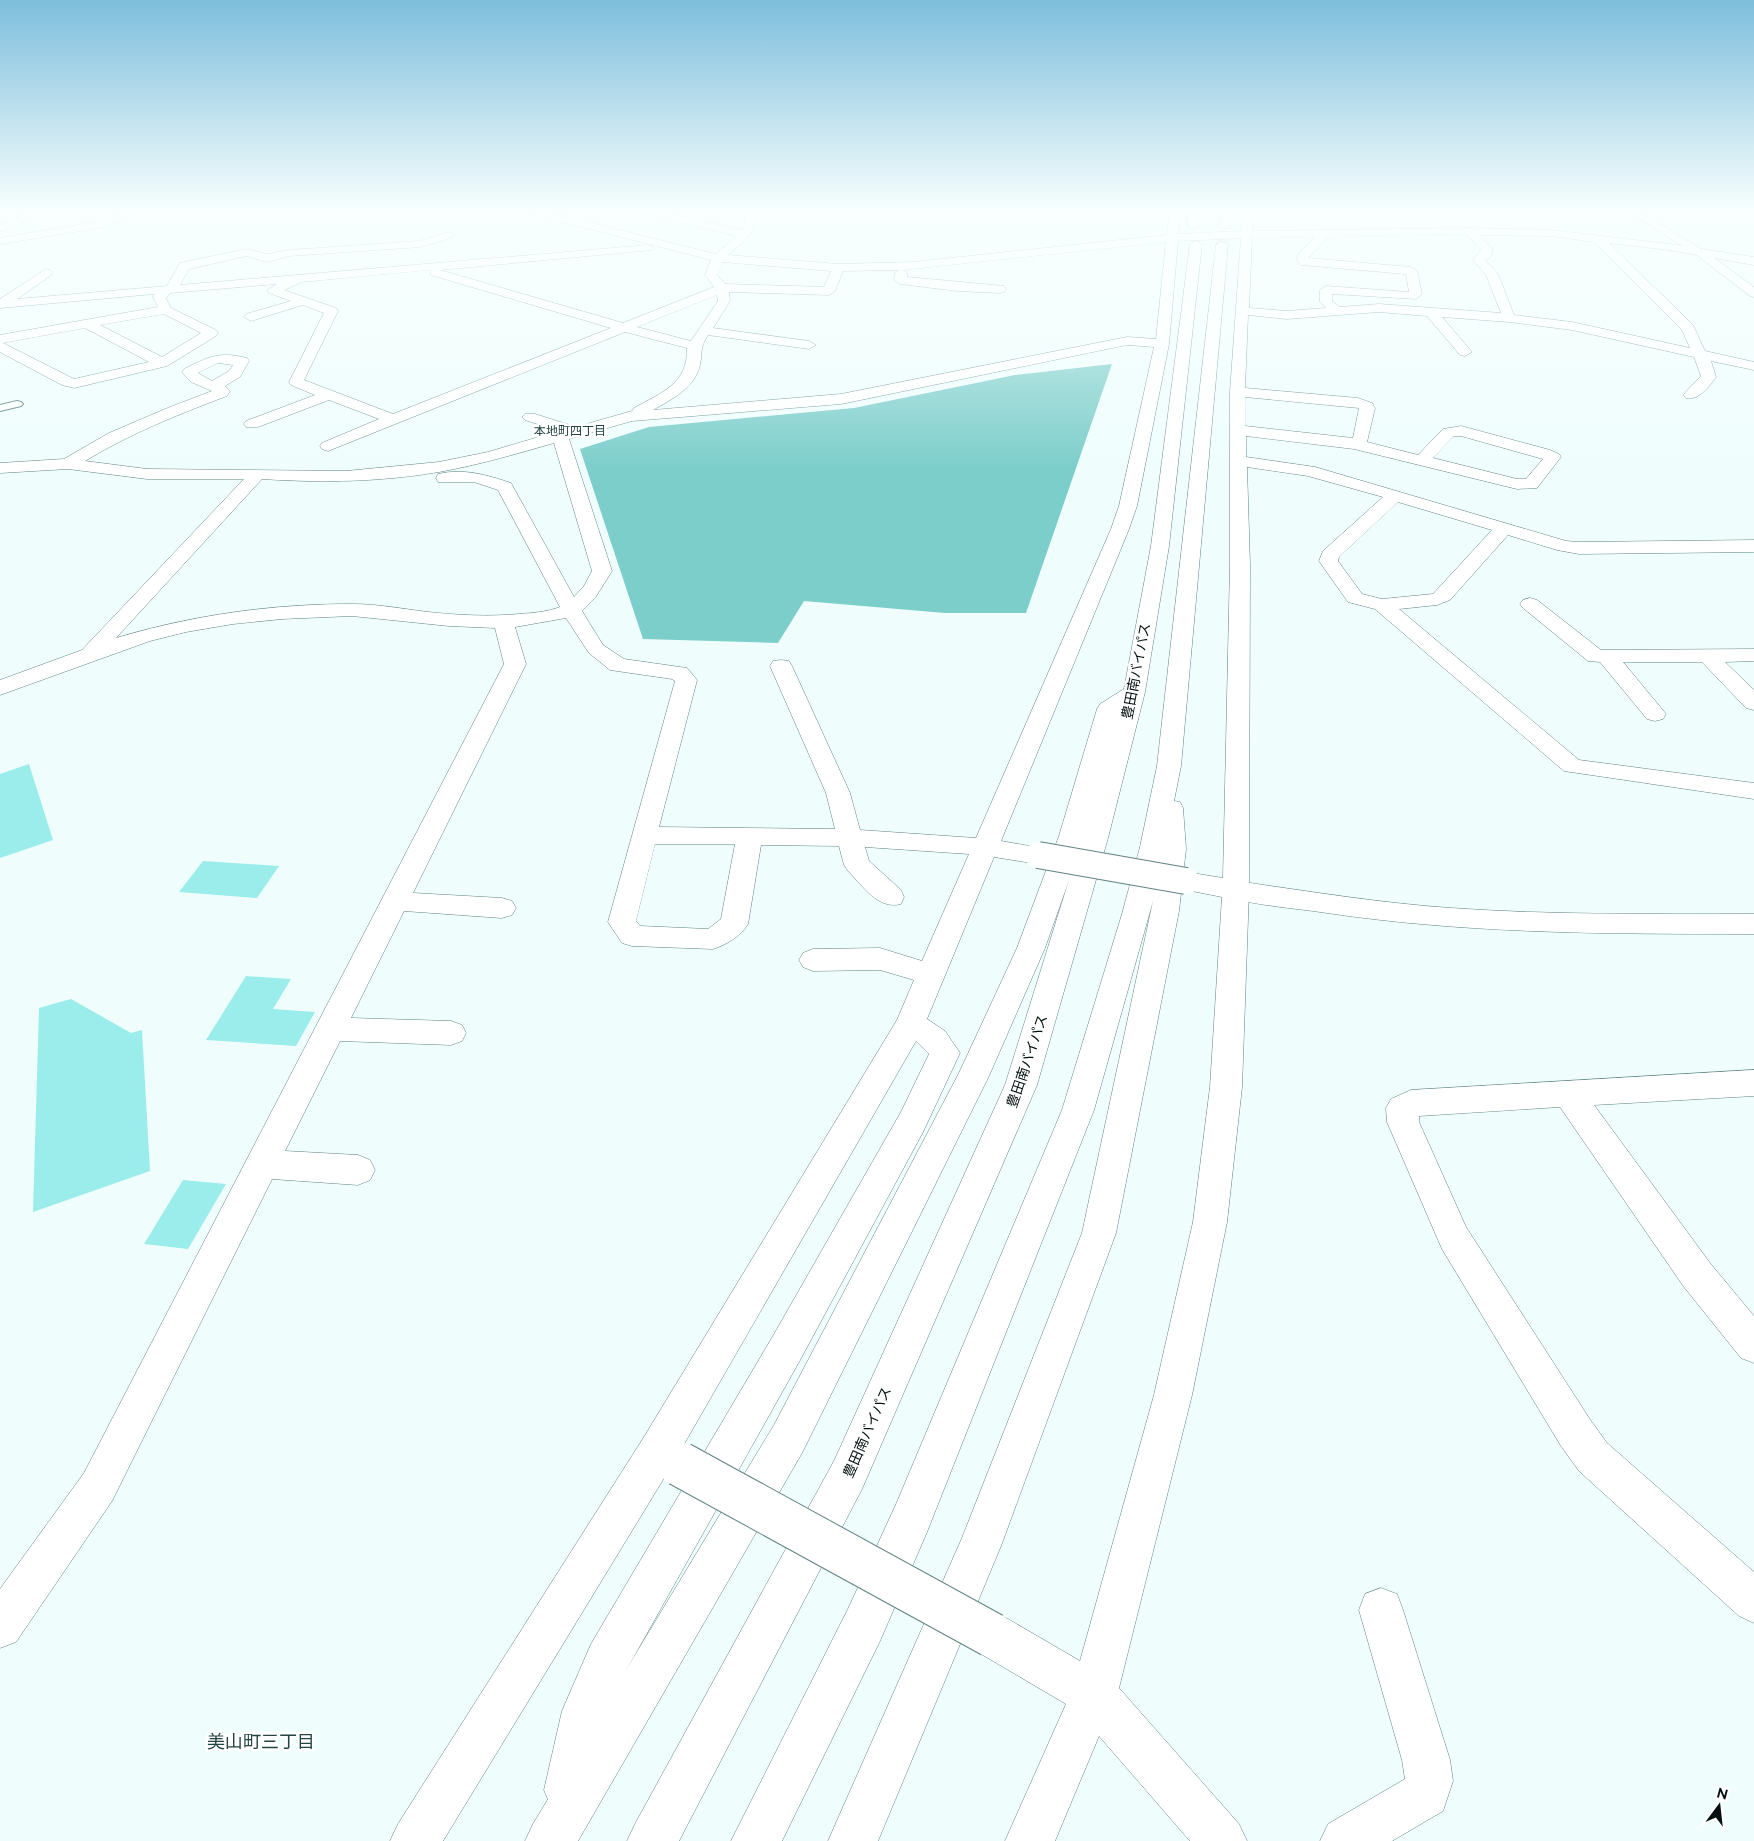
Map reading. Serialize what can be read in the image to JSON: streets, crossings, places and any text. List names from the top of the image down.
{
  "streets": {
    "main road": ["豊田南バイパス"]
  },
  "districts": ["本地町四丁目", "美山町三丁目"],
  "north": "top"
}
